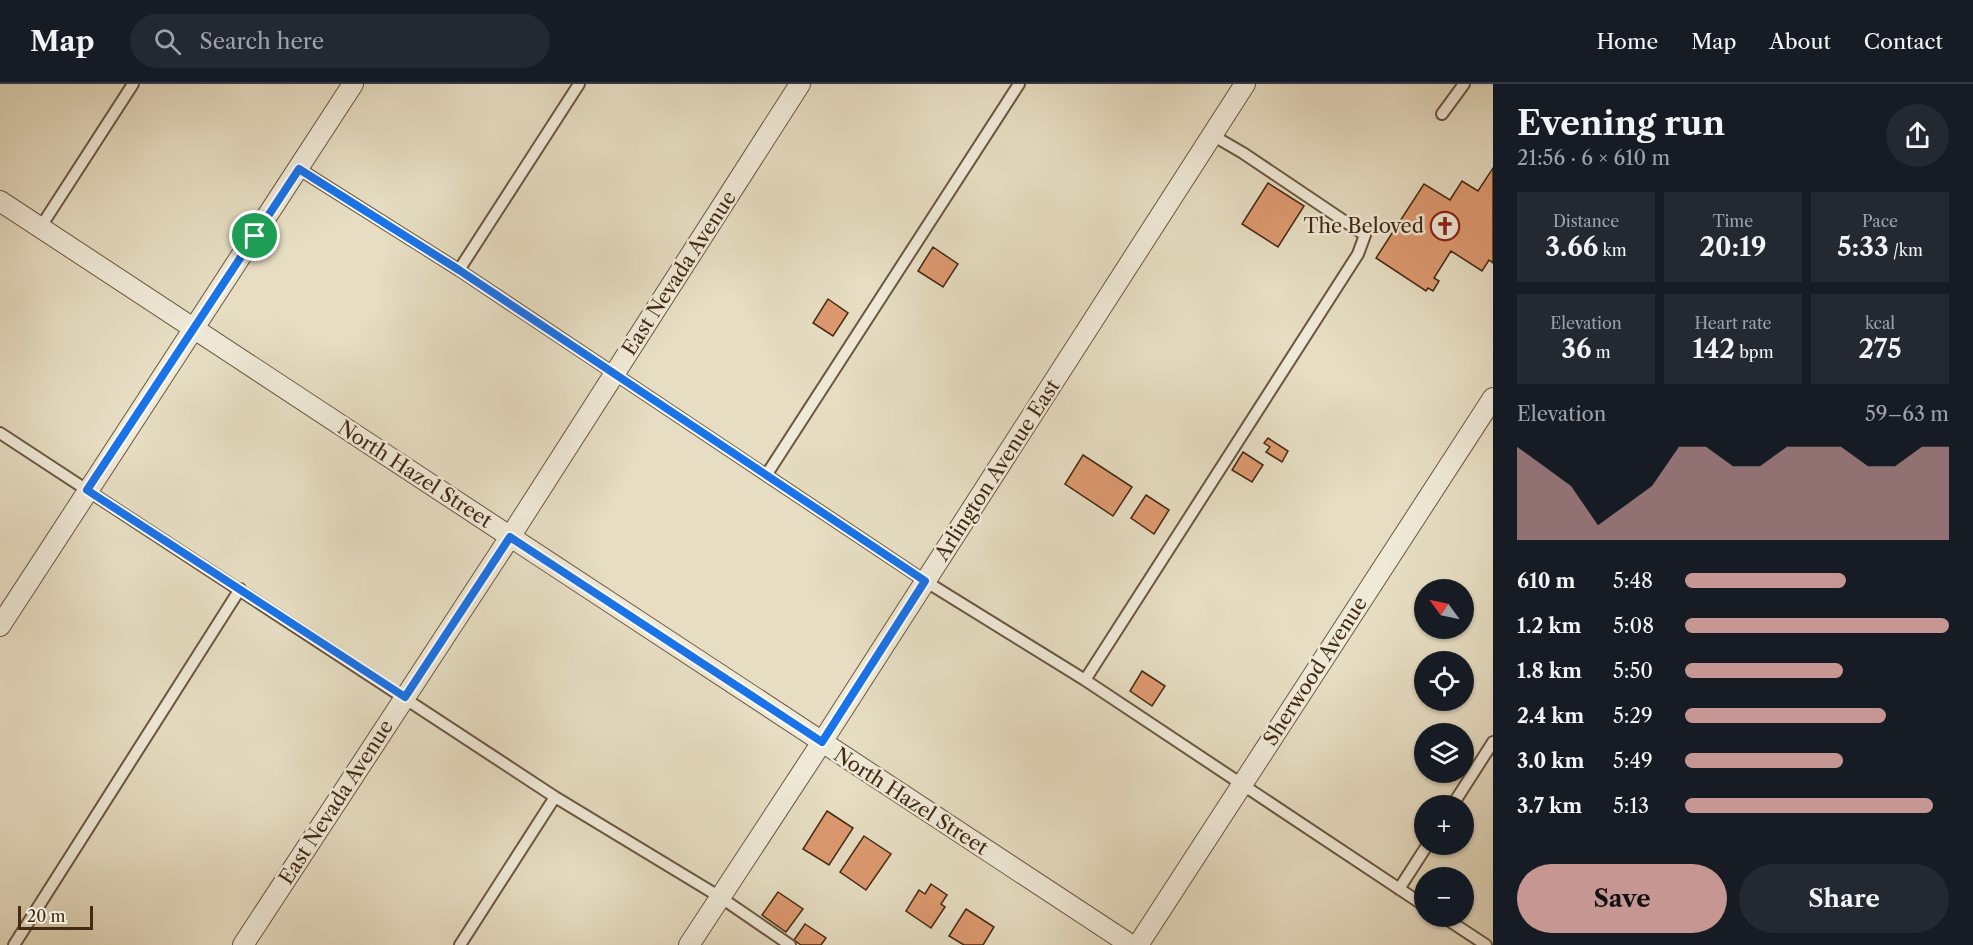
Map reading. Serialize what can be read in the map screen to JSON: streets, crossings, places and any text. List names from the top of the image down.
{
  "streets": {
    "street": [
      "East Nevada Avenue",
      "Arlington Avenue East",
      "North Hazel Street",
      "Sherwood Avenue"
    ]
  },
  "crossings": [
    ["East Nevada Avenue", "North Hazel Street"],
    ["Arlington Avenue East", "North Hazel Street"]
  ],
  "places": {
    "church": ["The Beloved"]
  },
  "scale_bar": "20 m",
  "north": "top left",
  "page": {
    "header": "Map",
    "search": "Search here",
    "nav": [
      "Home",
      "Map",
      "About",
      "Contact"
    ],
    "heading": ["Evening run", "21:56 · 6 × 610 m"],
    "stats": [
      ["Distance", "3.66 km"],
      ["Time", "20:19"],
      ["Pace", "5:33 /km"],
      ["Elevation", "36 m"],
      ["Heart rate", "142 bpm"],
      ["kcal", "275"]
    ],
    "chart": ["Elevation", "59–63 m"],
    "list": [
      {
        "name": "610 m",
        "note": "5:48"
      },
      {
        "name": "1.2 km",
        "note": "5:08"
      },
      {
        "name": "1.8 km",
        "note": "5:50"
      },
      {
        "name": "2.4 km",
        "note": "5:29"
      },
      {
        "name": "3.0 km",
        "note": "5:49"
      },
      {
        "name": "3.7 km",
        "note": "5:13"
      }
    ],
    "map_buttons": ["+", "−"],
    "buttons": ["Save", "Share"],
    "scale": "20 m"
  }
}
